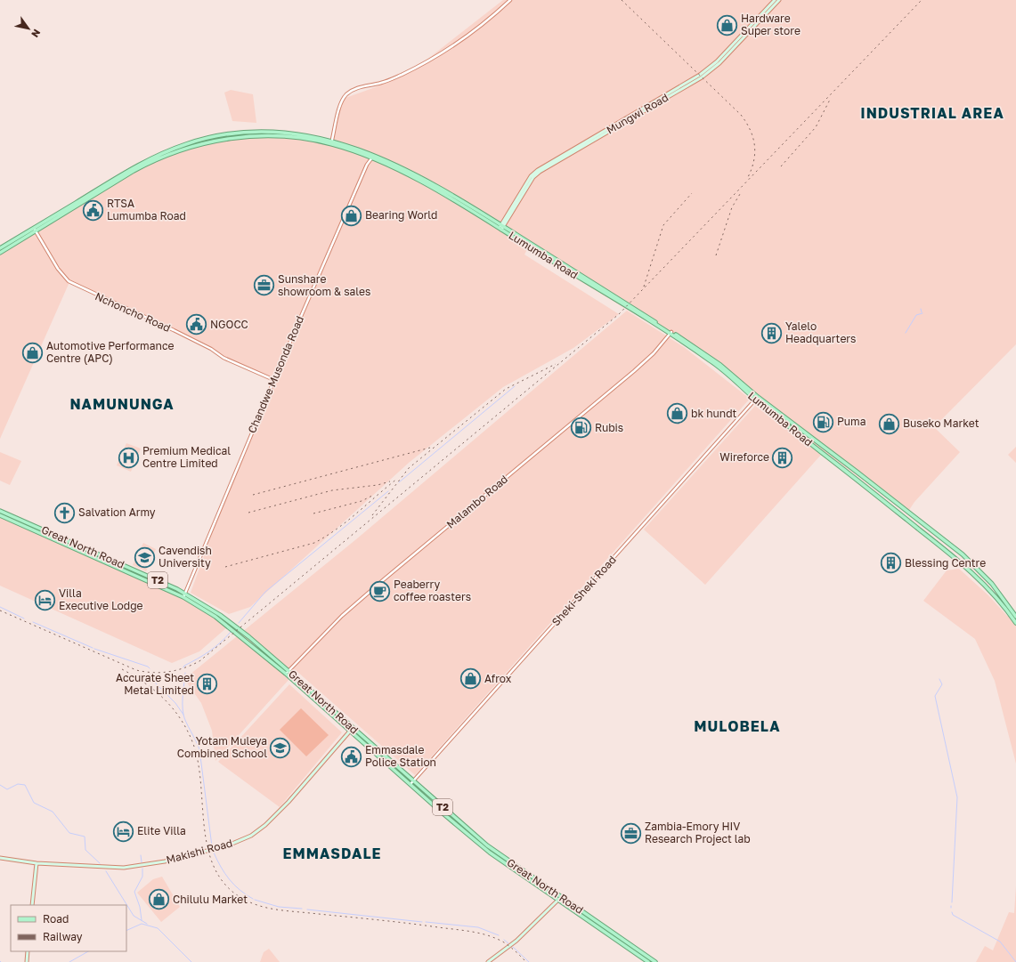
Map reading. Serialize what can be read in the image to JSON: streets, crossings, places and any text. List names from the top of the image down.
{
  "streets": {
    "main road": [
      "Mungwi Road",
      "Lumumba Road",
      "Great North Road",
      "T2",
      "Makishi Road"
    ],
    "street": [
      "Nchoncho Road",
      "Chandwe Musonda Road",
      "Malambo Road",
      "Sheki-Sheki Road"
    ]
  },
  "crossings": [
    ["Mungwi Road", "Lumumba Road"],
    ["Lumumba Road", "Nchoncho Road"],
    ["Lumumba Road", "Chandwe Musonda Road"],
    ["Lumumba Road", "Malambo Road"],
    ["Lumumba Road", "Sheki-Sheki Road"],
    ["Nchoncho Road", "Chandwe Musonda Road"],
    ["Chandwe Musonda Road", "Great North Road"],
    ["Malambo Road", "Great North Road"],
    ["Great North Road", "Sheki-Sheki Road"],
    ["Great North Road", "Makishi Road"]
  ],
  "districts": [
    "INDUSTRIAL AREA",
    "NAMUNUNGA",
    "MULOBELA",
    "EMMASDALE"
  ],
  "places": {
    "shop": [
      "Hardware Super store",
      "Bearing World",
      "Automotive Performance Centre (APC)",
      "bk hundt",
      "Buseko Market",
      "Afrox",
      "Chilulu Market"
    ],
    "public building": ["RTSA Lumumba Road", "NGOCC", "Emmasdale Police Station"],
    "office": ["Sunshare showroom & sales", "Zambia-Emory HIV Research Project lab"],
    "building": [
      "Yalelo Headquarters",
      "Wireforce",
      "Blessing Centre",
      "Accurate Sheet Metal Limited"
    ],
    "fuel station": ["Puma", "Rubis"],
    "hospital": ["Premium Medical Centre Limited"],
    "church": ["Salvation Army"],
    "school or university": ["Cavendish University", "Yotam Muleya Combined School"],
    "cafe": ["Peaberry coffee roasters"],
    "hotel": ["Villa Executive Lodge", "Elite Villa"]
  },
  "legend": ["Road", "Railway"],
  "north": "bottom right"
}
